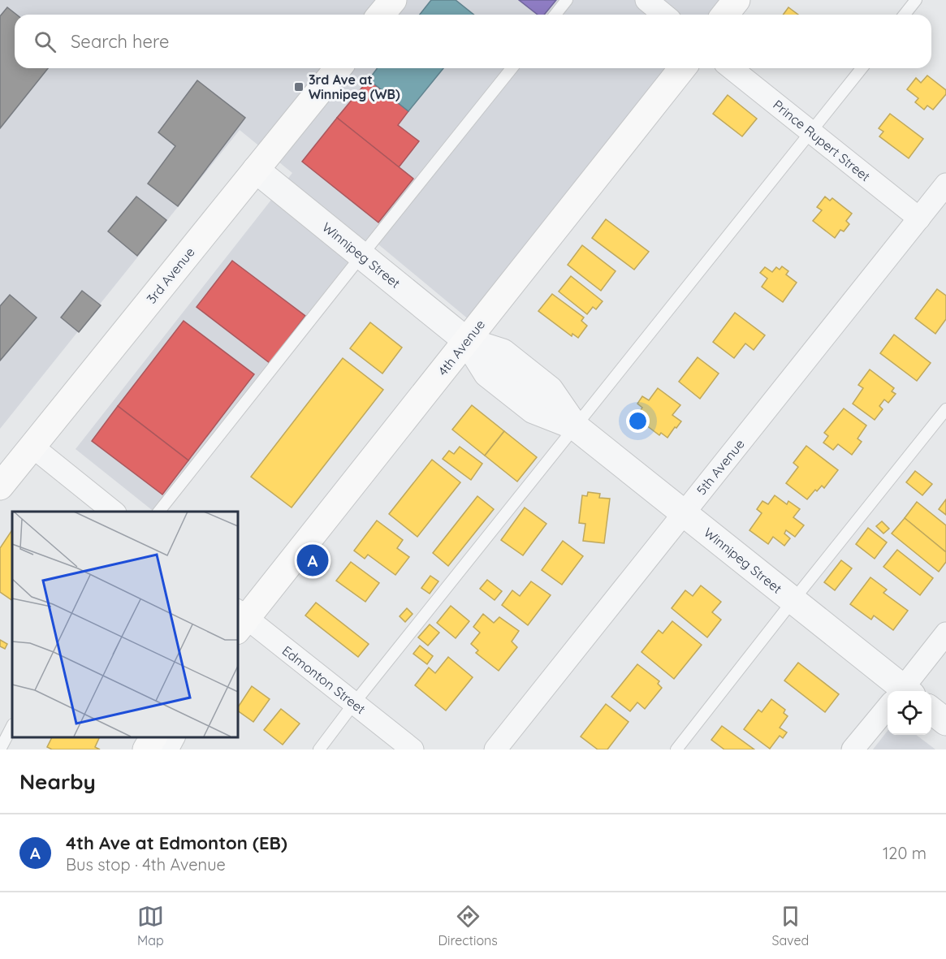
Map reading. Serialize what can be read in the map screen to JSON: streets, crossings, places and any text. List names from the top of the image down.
{
  "streets": {
    "main road": ["3rd Avenue", "4th Avenue"],
    "street": [
      "Prince Rupert Street",
      "Winnipeg Street",
      "5th Avenue",
      "Edmonton Street"
    ]
  },
  "crossings": [
    ["Prince Rupert Street", "5th Avenue"],
    ["Winnipeg Street", "3rd Avenue"],
    ["Winnipeg Street", "4th Avenue"],
    ["Winnipeg Street", "5th Avenue"],
    ["4th Avenue", "Edmonton Street"]
  ],
  "places": {
    "transit": ["3rd Ave at Winnipeg (WB)"]
  },
  "page": {
    "search": "Search here",
    "pins": "A",
    "heading": "Nearby",
    "list": [
      {
        "mark": "A",
        "name": "4th Ave at Edmonton (EB)",
        "note": "Bus stop · 4th Avenue",
        "value": "120 m"
      }
    ],
    "nav": ["Map", "Directions", "Saved"]
  }
}
